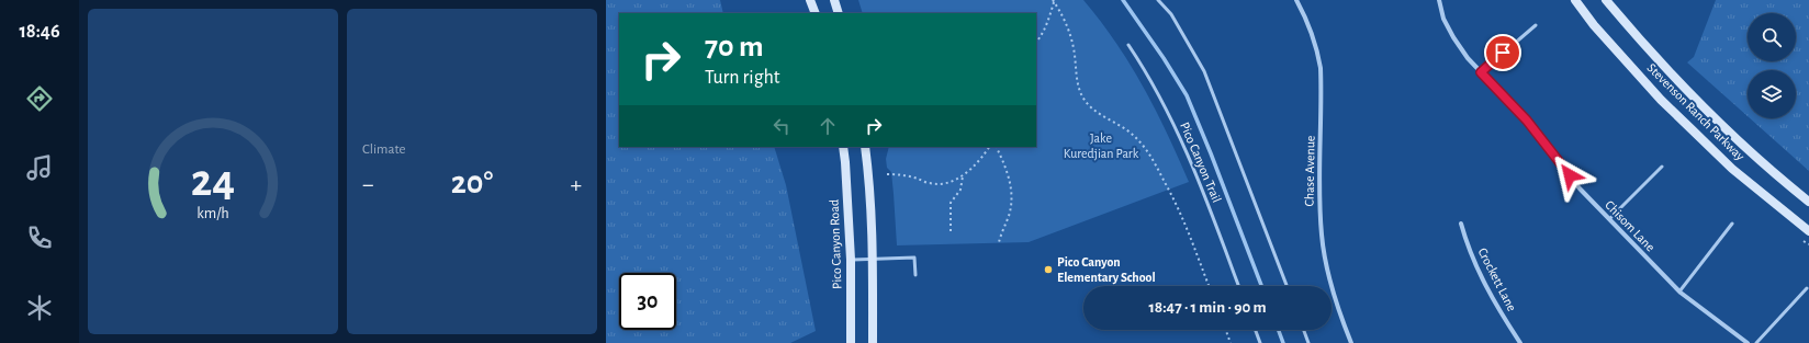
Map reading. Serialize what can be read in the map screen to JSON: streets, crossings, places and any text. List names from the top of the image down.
{
  "streets": {
    "main road": ["Stevenson Ranch Parkway", "Pico Canyon Road"],
    "street": ["Chase Avenue", "Chisom Lane", "Crockett Lane"],
    "lane": ["Pico Canyon Trail"]
  },
  "parks": ["Jake Kuredjian Park"],
  "places": ["Pico Canyon Elementary School"],
  "page": {
    "tabs": "18:46",
    "tile": "Climate",
    "turn": ["70 m", "Turn right"],
    "heat": ["−", "20°", "+"],
    "limit": "30",
    "trip": "18:47 · 1 min · 90 m",
    "gauge": ["24", "km/h"]
  }
}
